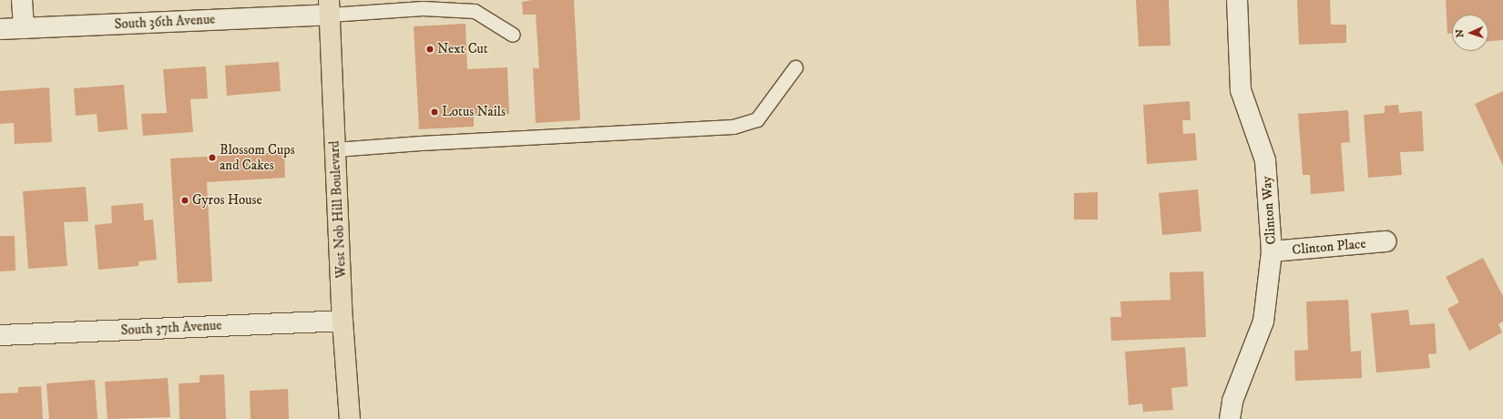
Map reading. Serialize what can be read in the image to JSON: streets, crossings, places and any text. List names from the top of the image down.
{
  "streets": {
    "main road": ["West Nob Hill Boulevard"],
    "street": [
      "South 36th Avenue",
      "Clinton Way",
      "Clinton Place",
      "South 37th Avenue"
    ]
  },
  "crossings": [
    ["South 36th Avenue", "West Nob Hill Boulevard"],
    ["West Nob Hill Boulevard", "South 37th Avenue"],
    ["Clinton Way", "Clinton Place"]
  ],
  "places": [
    "Next Cut",
    "Lotus Nails",
    "Blossom Cups and Cakes",
    "Gyros House"
  ],
  "north": "left"
}
